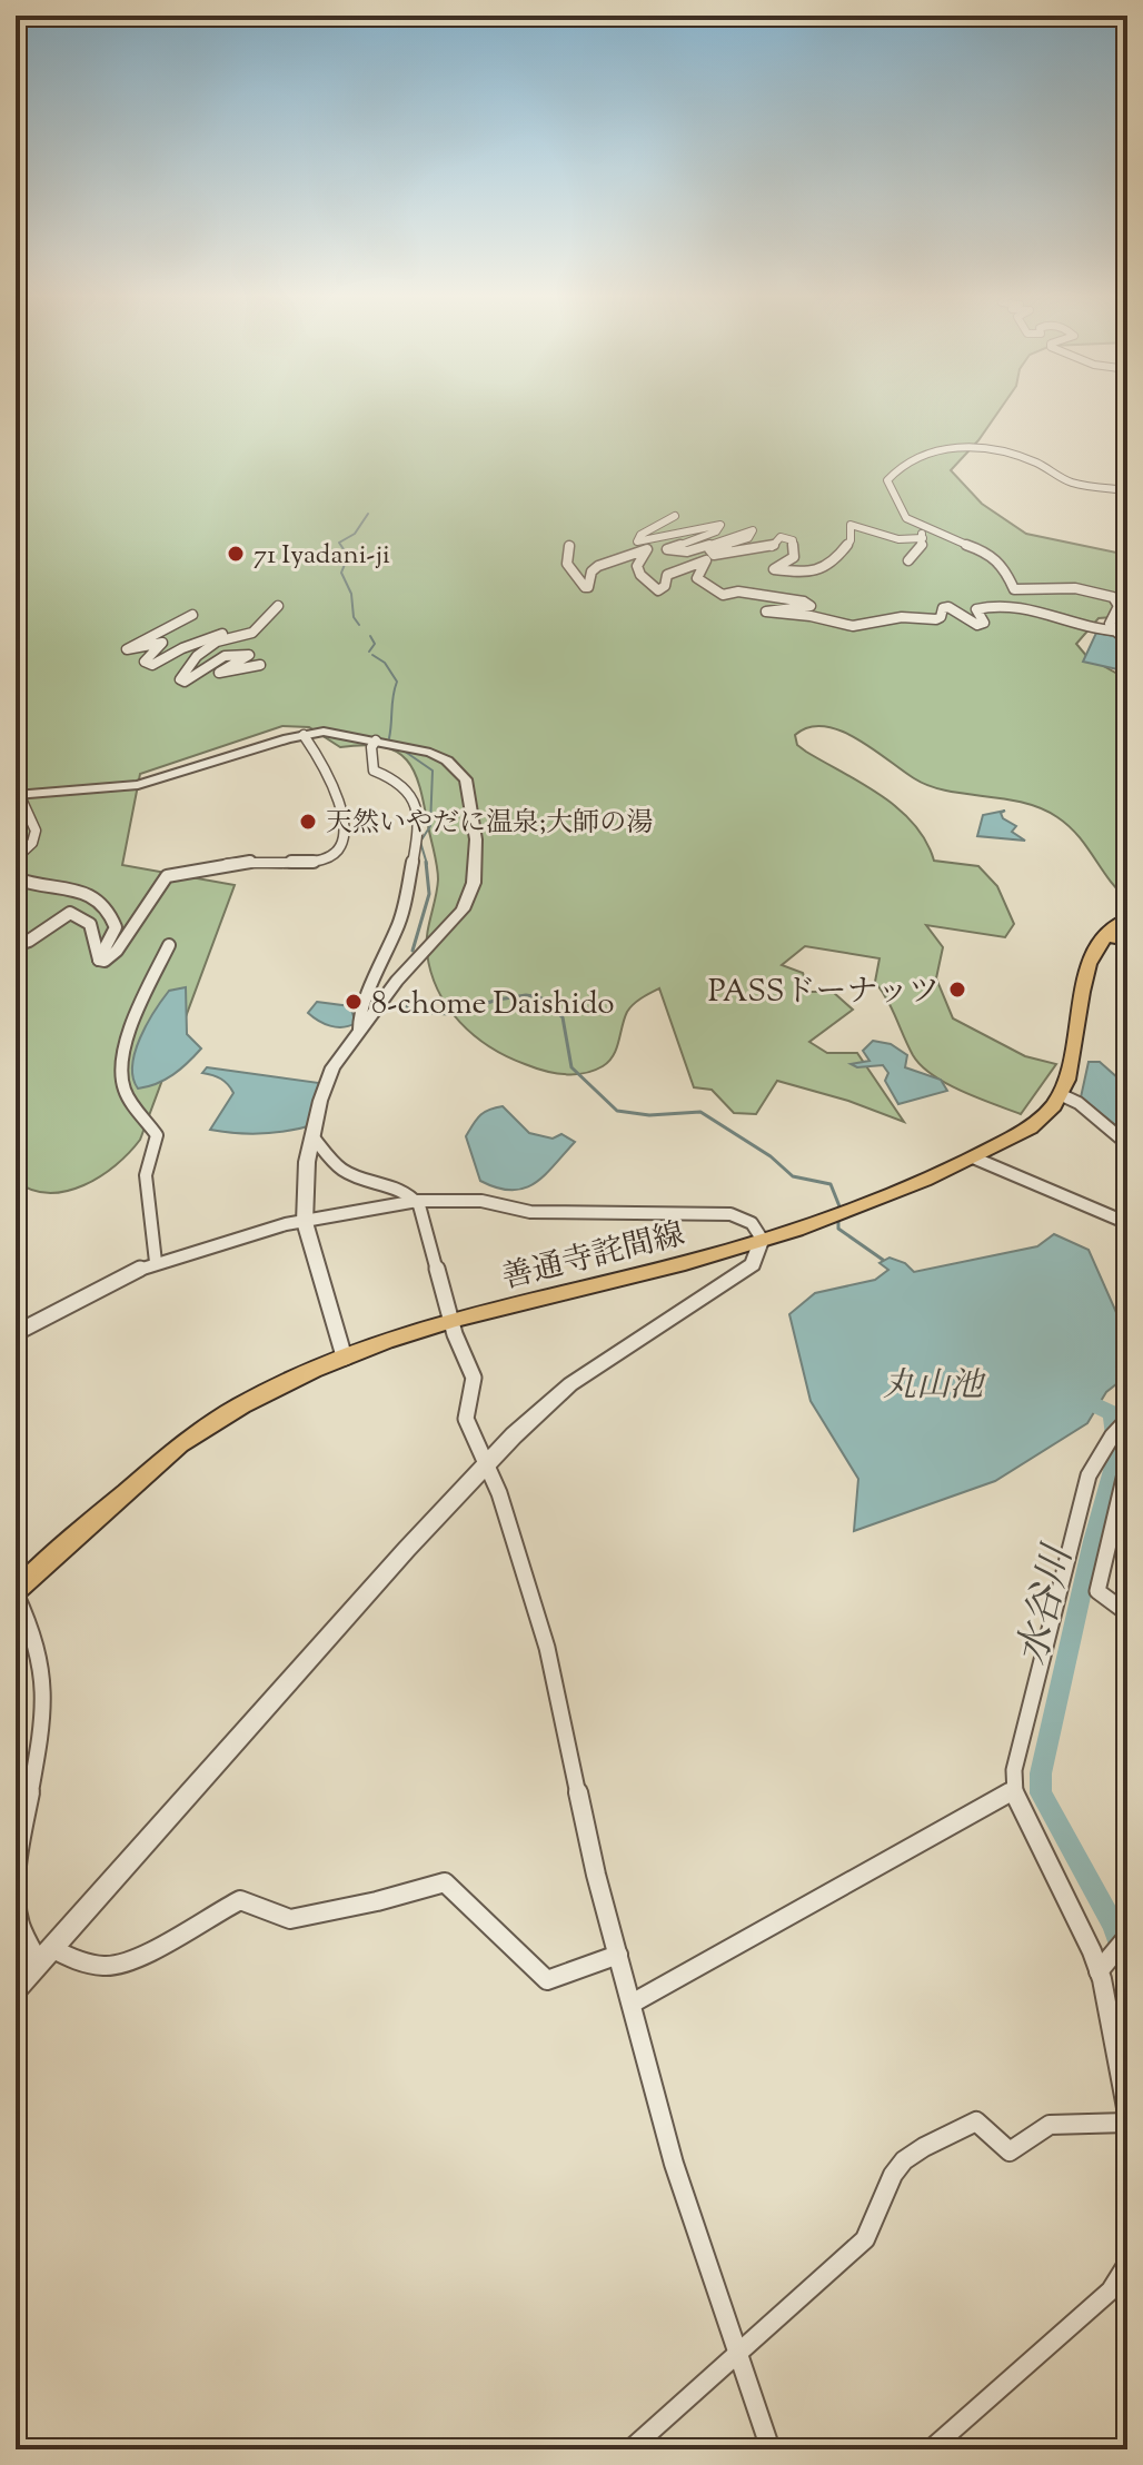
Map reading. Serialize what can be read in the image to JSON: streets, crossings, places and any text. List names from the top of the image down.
{
  "streets": {
    "main road": ["善通寺詫間線"]
  },
  "water": ["丸山池", "水谷川"],
  "places": [
    "71 Iyadani-ji",
    "天然いやだに温泉;大師の湯",
    "PASSドーナッツ",
    "8-chome Daishido"
  ]
}
